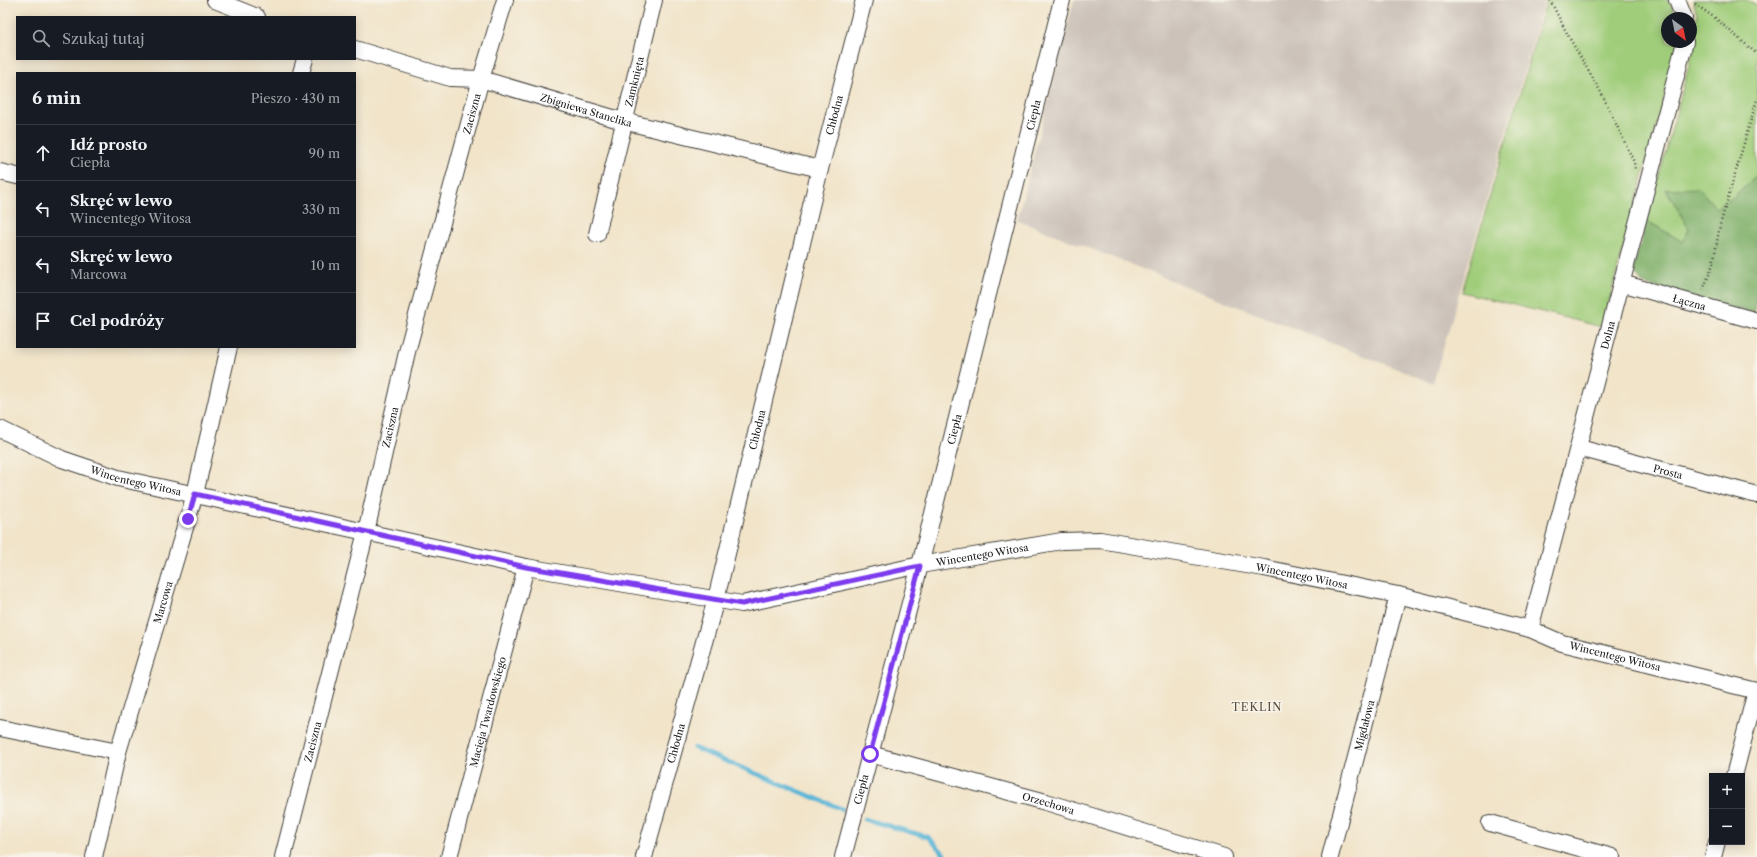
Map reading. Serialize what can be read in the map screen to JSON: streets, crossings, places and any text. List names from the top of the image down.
{
  "streets": {
    "street": [
      "Zamknięta",
      "Zbigniewa Stanclika",
      "Zaciszna",
      "Chłodna",
      "Ciepła",
      "Łączna",
      "Dolna",
      "Prosta",
      "Wincentego Witosa",
      "Marcowa",
      "Macieja Twardowskiego",
      "Migdałowa",
      "Orzechowa"
    ]
  },
  "crossings": [
    ["Zamknięta", "Zbigniewa Stanclika"],
    ["Zbigniewa Stanclika", "Zaciszna"],
    ["Zbigniewa Stanclika", "Chłodna"],
    ["Zaciszna", "Wincentego Witosa"],
    ["Chłodna", "Wincentego Witosa"],
    ["Ciepła", "Wincentego Witosa"],
    ["Ciepła", "Orzechowa"],
    ["Łączna", "Dolna"],
    ["Dolna", "Prosta"],
    ["Dolna", "Wincentego Witosa"],
    ["Wincentego Witosa", "Marcowa"],
    ["Wincentego Witosa", "Macieja Twardowskiego"],
    ["Wincentego Witosa", "Migdałowa"]
  ],
  "districts": ["TEKLIN"],
  "north": "bottom right",
  "page": {
    "search": "Szukaj tutaj",
    "heading": ["6 min", "Pieszo · 430 m"],
    "list": [
      ["Idź prosto", "Ciepła", "90 m"],
      ["Skręć w lewo", "Wincentego Witosa", "330 m"],
      ["Skręć w lewo", "Marcowa", "10 m"],
      "Cel podróży"
    ],
    "map_buttons": ["+", "−"]
  }
}
